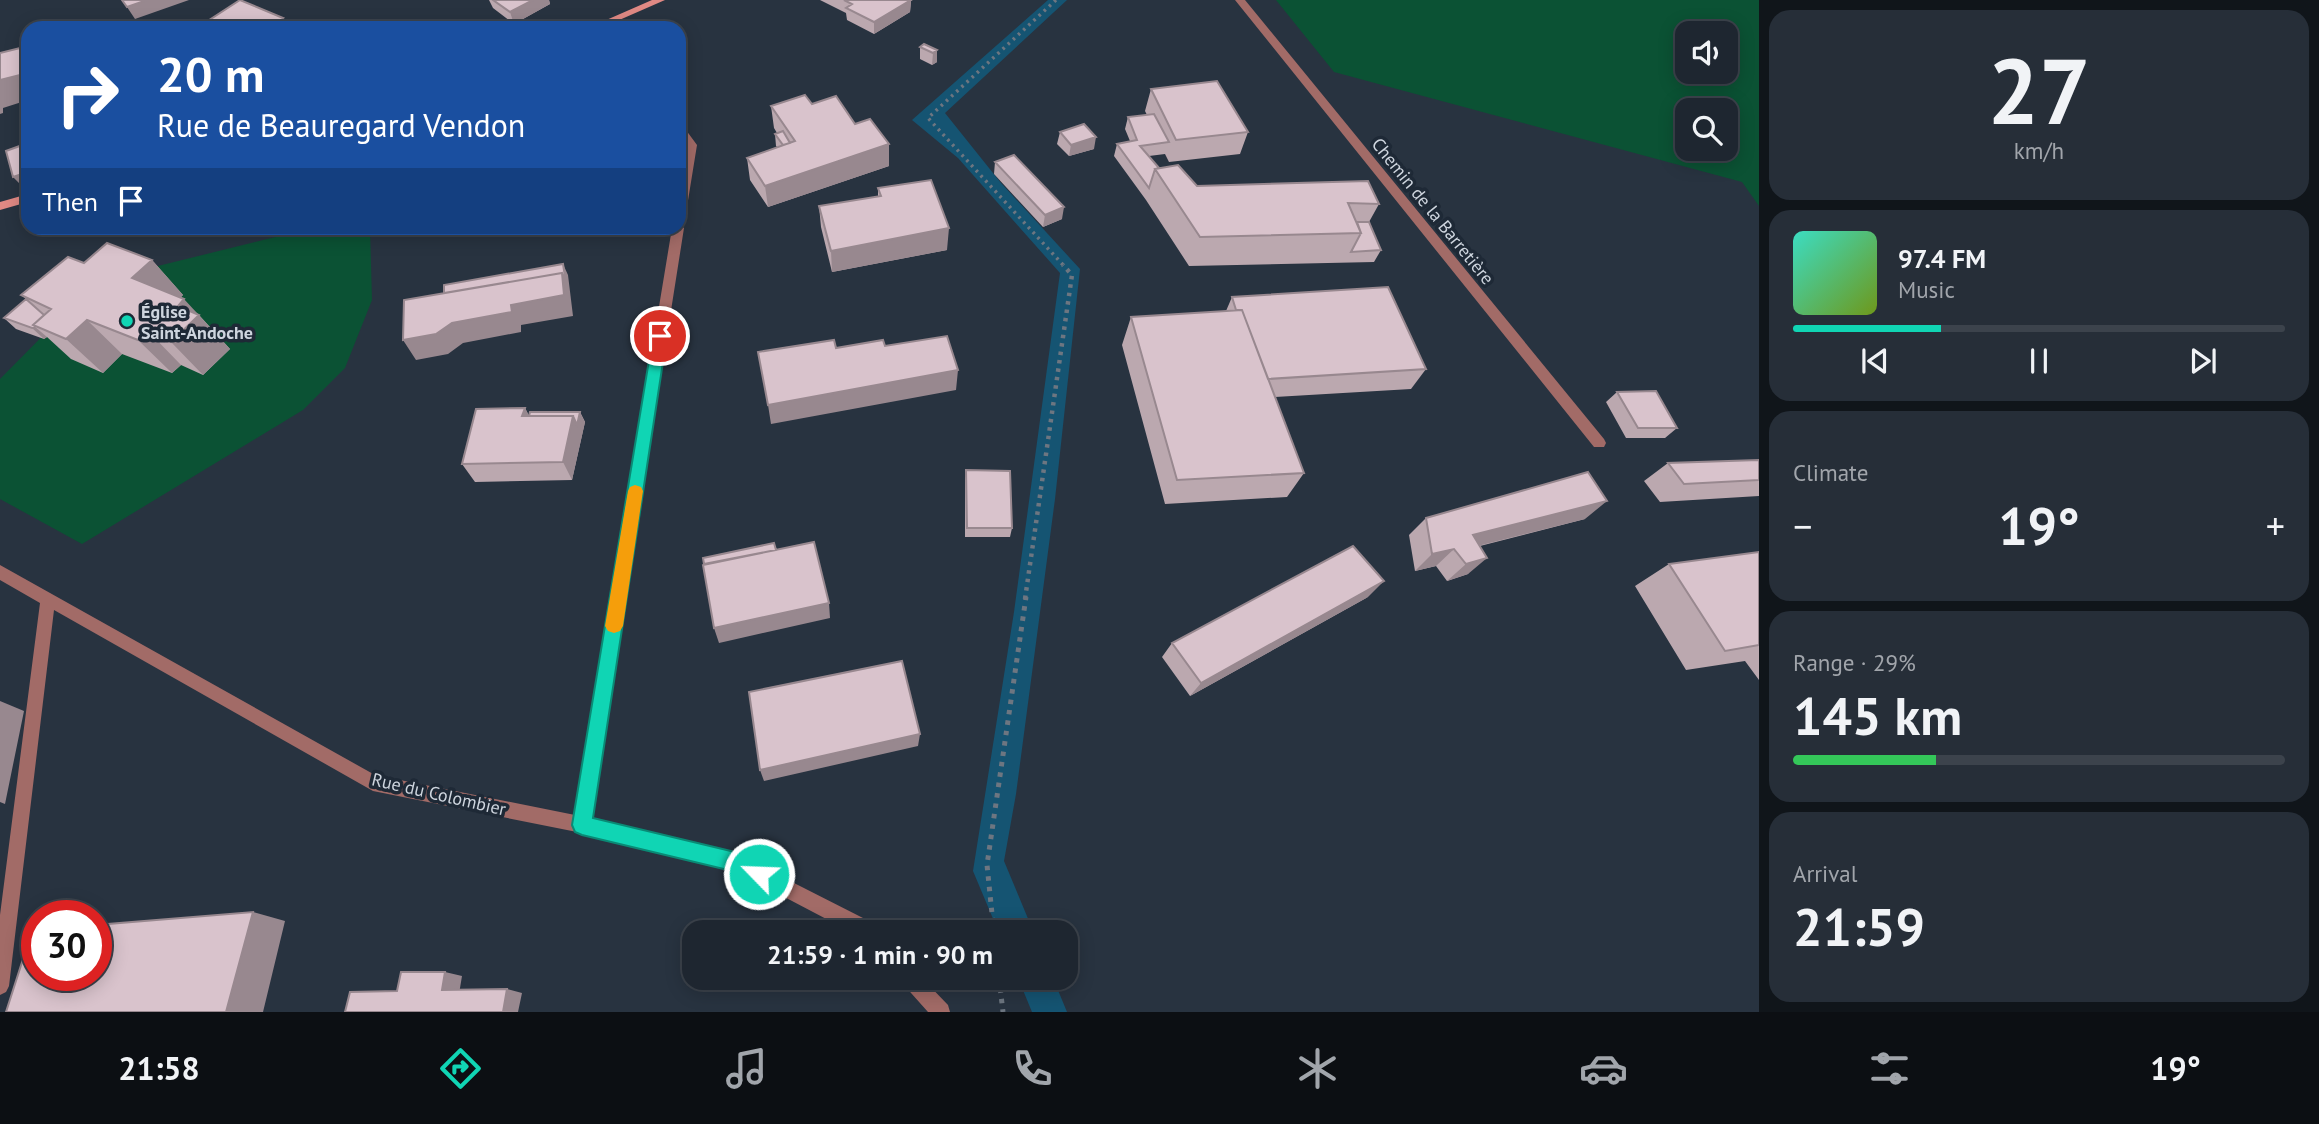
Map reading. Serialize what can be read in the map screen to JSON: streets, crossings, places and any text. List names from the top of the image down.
{
  "streets": {
    "street": ["Chemin de la Barretière", "Rue du Colombier"]
  },
  "places": ["Église Saint-Andoche"],
  "page": {
    "tile": [
      ["27", "km/h"],
      "Climate",
      ["Range · 29%", "145 km"],
      ["Arrival", "21:59"]
    ],
    "turn": ["20 m", "Rue de Beauregard Vendon"],
    "then": "Then",
    "song": ["97.4 FM", "Music"],
    "heat": ["−", "19°", "+"],
    "limit": "30",
    "trip": "21:59 · 1 min · 90 m",
    "tabs": ["21:58", "19°"]
  }
}
